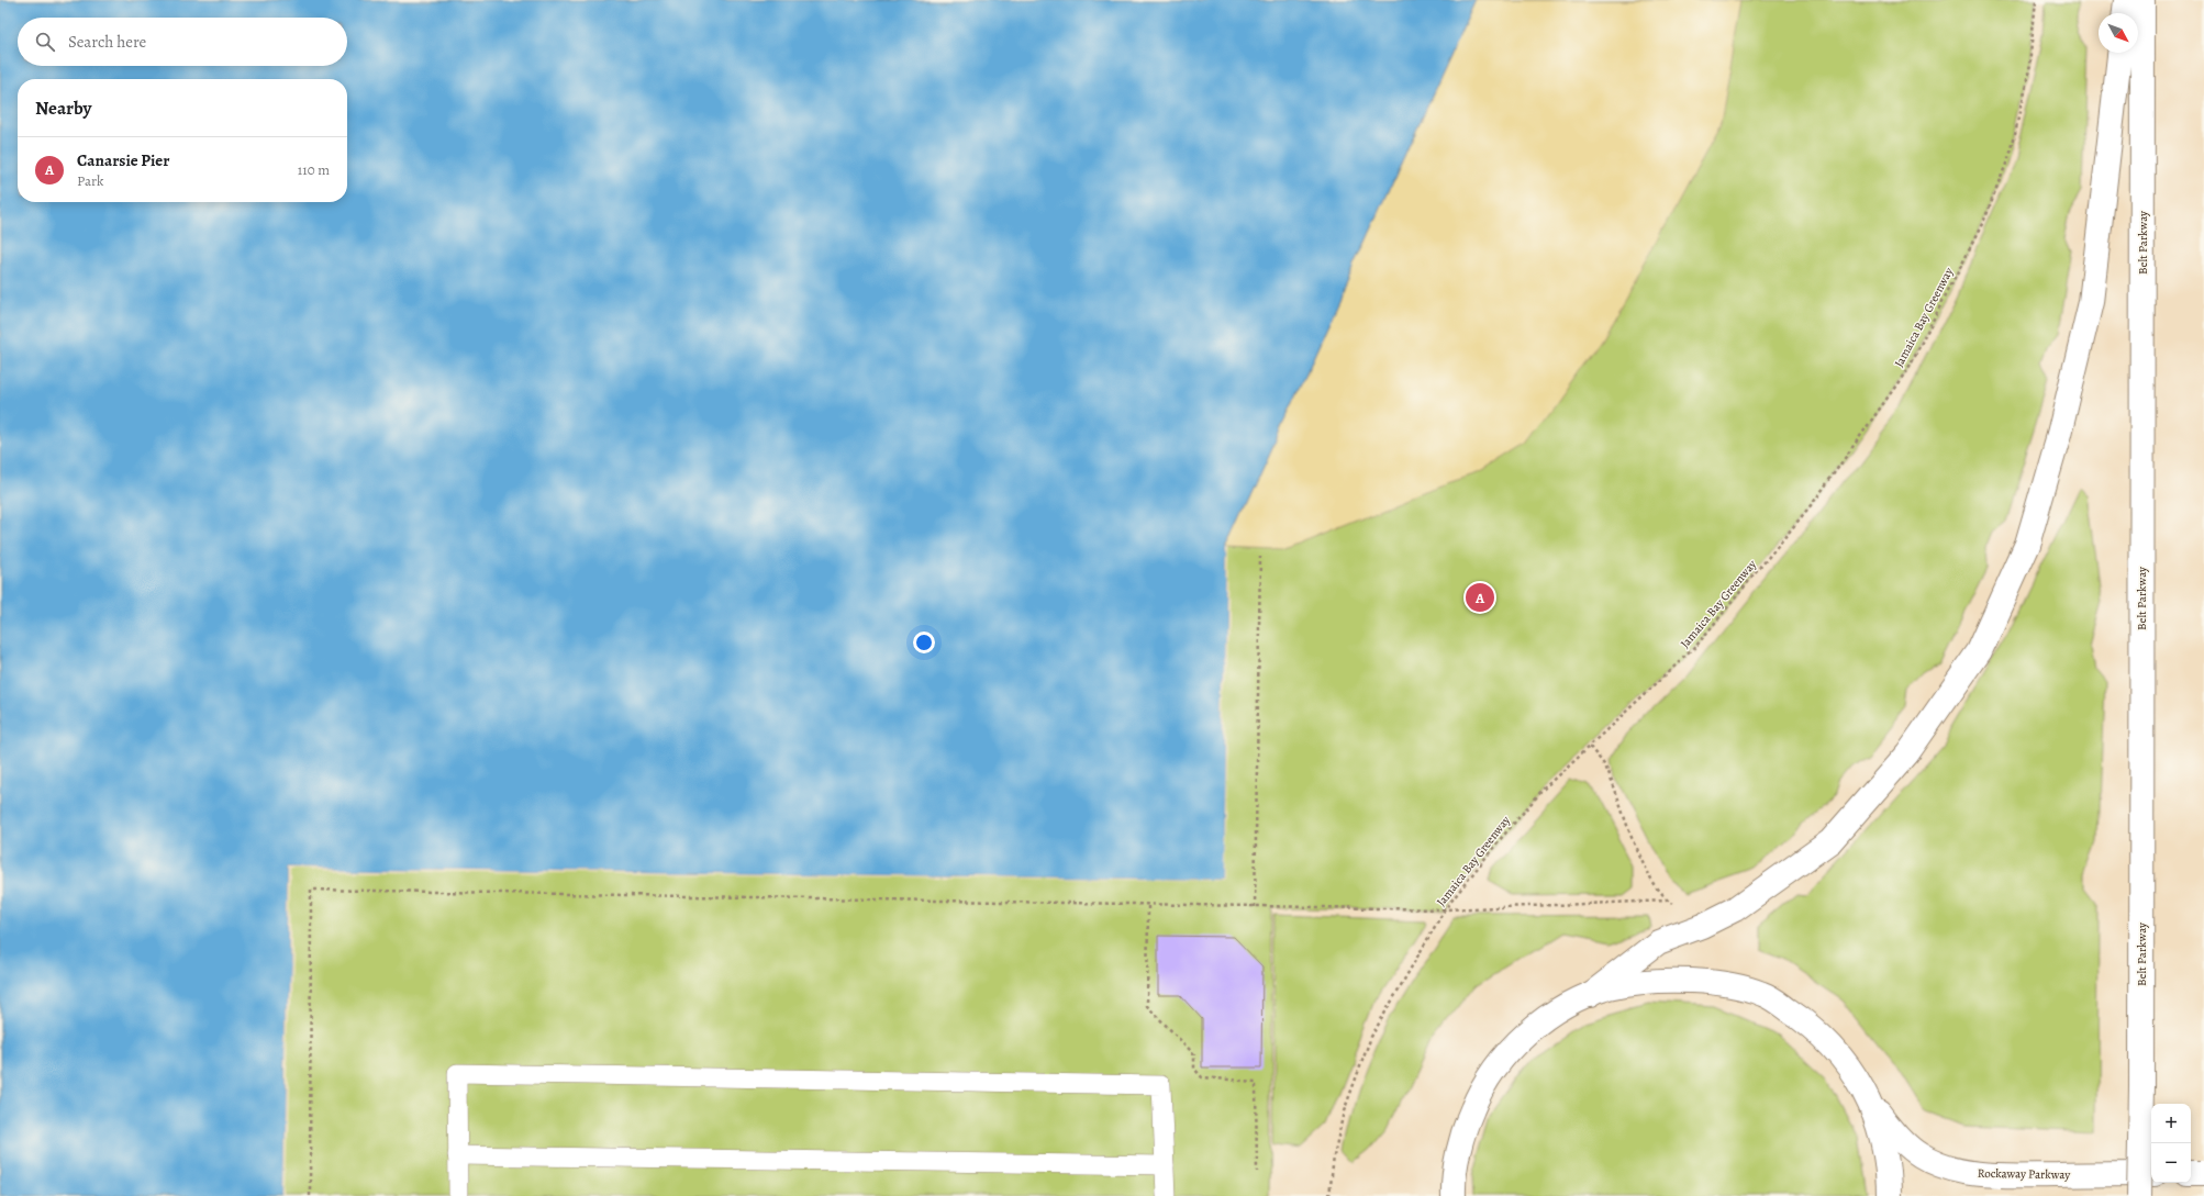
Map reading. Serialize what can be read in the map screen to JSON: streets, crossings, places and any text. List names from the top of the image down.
{
  "streets": {
    "main road": ["Belt Parkway", "Rockaway Parkway"],
    "path": ["Jamaica Bay Greenway"]
  },
  "north": "bottom right",
  "page": {
    "search": "Search here",
    "heading": "Nearby",
    "list": [
      {
        "mark": "A",
        "name": "Canarsie Pier",
        "note": "Park",
        "value": "110 m"
      }
    ],
    "pins": "A",
    "map_buttons": ["+", "−"]
  }
}
